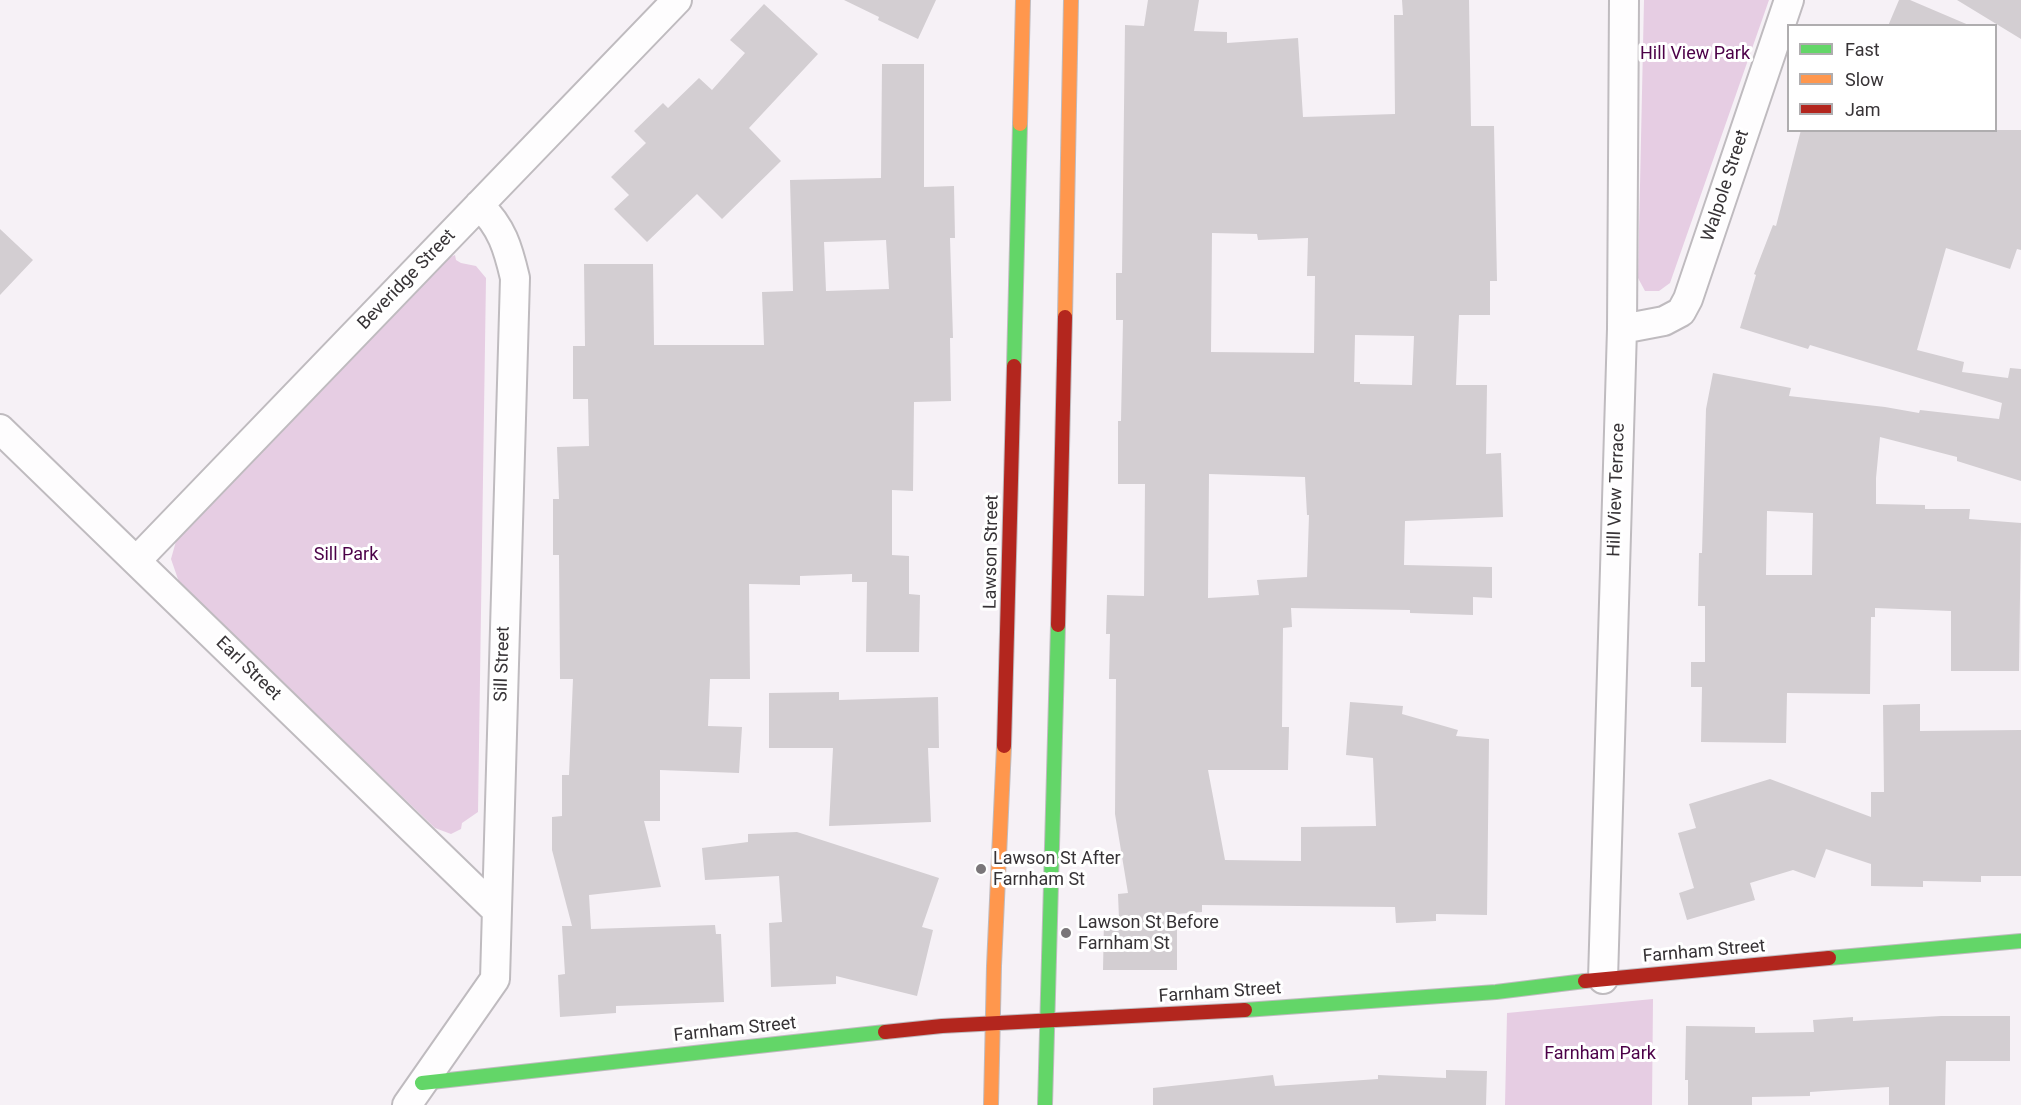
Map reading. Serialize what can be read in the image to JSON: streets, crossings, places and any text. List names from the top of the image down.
{
  "streets": {
    "main road": ["Lawson Street", "Farnham Street"],
    "street": [
      "Walpole Street",
      "Beveridge Street",
      "Hill View Terrace",
      "Sill Street",
      "Earl Street"
    ]
  },
  "crossings": [
    ["Walpole Street", "Hill View Terrace"],
    ["Beveridge Street", "Sill Street"],
    ["Beveridge Street", "Earl Street"],
    ["Hill View Terrace", "Farnham Street"],
    ["Lawson Street", "Farnham Street"],
    ["Sill Street", "Earl Street"],
    ["Sill Street", "Farnham Street"]
  ],
  "parks": ["Hill View Park", "Sill Park", "Farnham Park"],
  "places": ["Lawson St After Farnham St", "Lawson St Before Farnham St"],
  "legend": ["Fast", "Slow", "Jam"]
}
